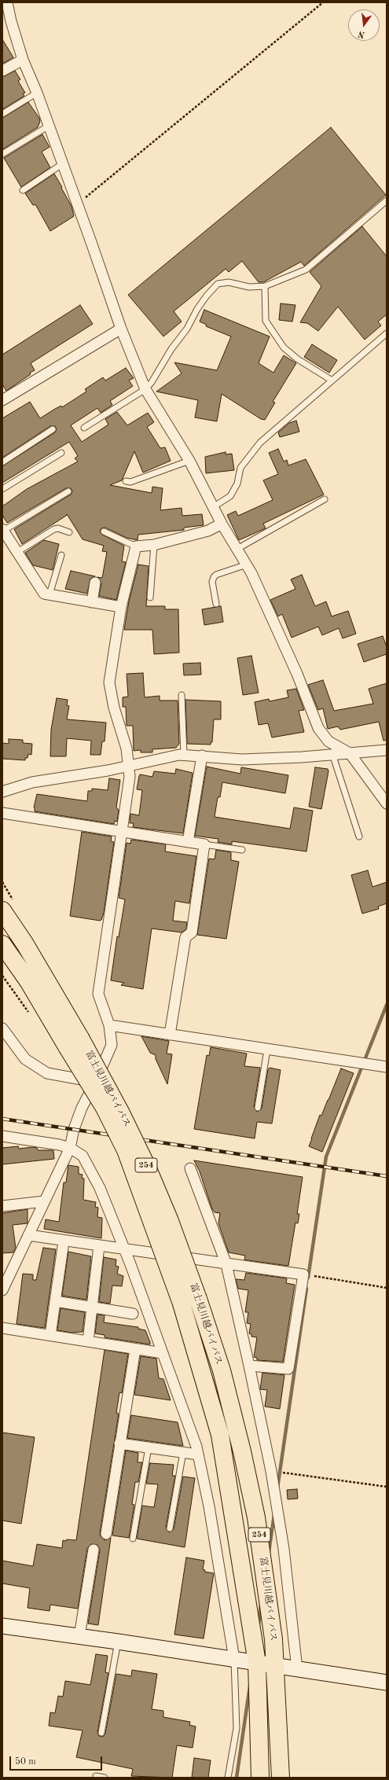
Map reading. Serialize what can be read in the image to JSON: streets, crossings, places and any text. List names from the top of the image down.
{
  "streets": {
    "highway": ["富士見川越バイパス", "254"]
  },
  "scale_bar": "50 m",
  "north": "bottom"
}
